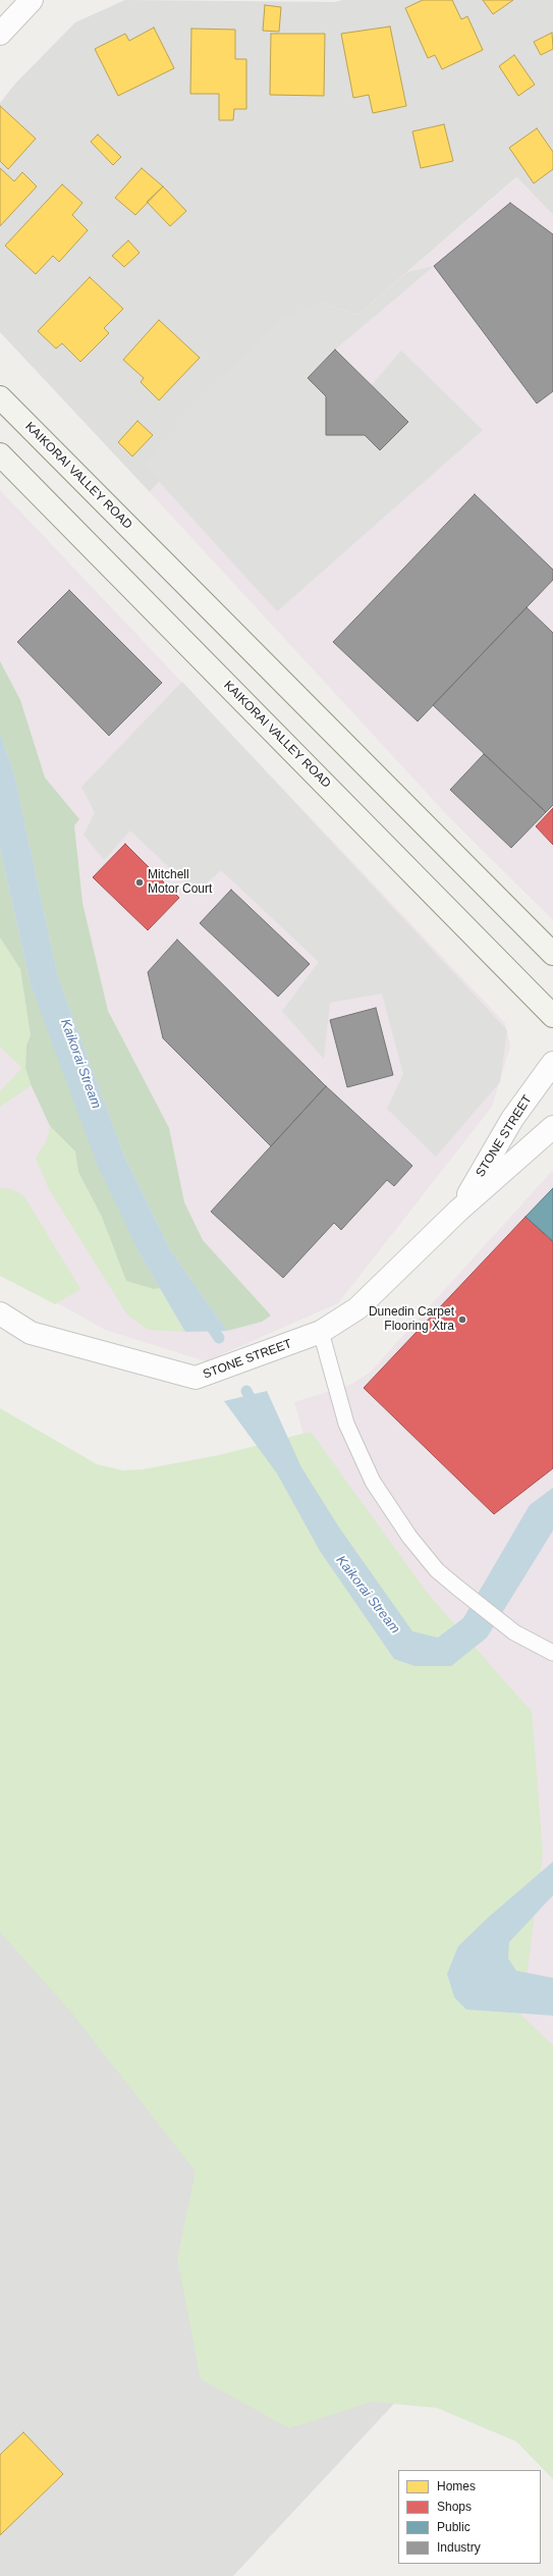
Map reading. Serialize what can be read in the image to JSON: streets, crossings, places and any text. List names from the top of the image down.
{
  "streets": {
    "main road": ["KAIKORAI VALLEY ROAD"],
    "street": ["STONE STREET"]
  },
  "water": ["Kaikorai Stream"],
  "places": ["Mitchell Motor Court", "Dunedin Carpet Flooring Xtra"],
  "legend": [
    "Homes",
    "Shops",
    "Public",
    "Industry"
  ]
}
